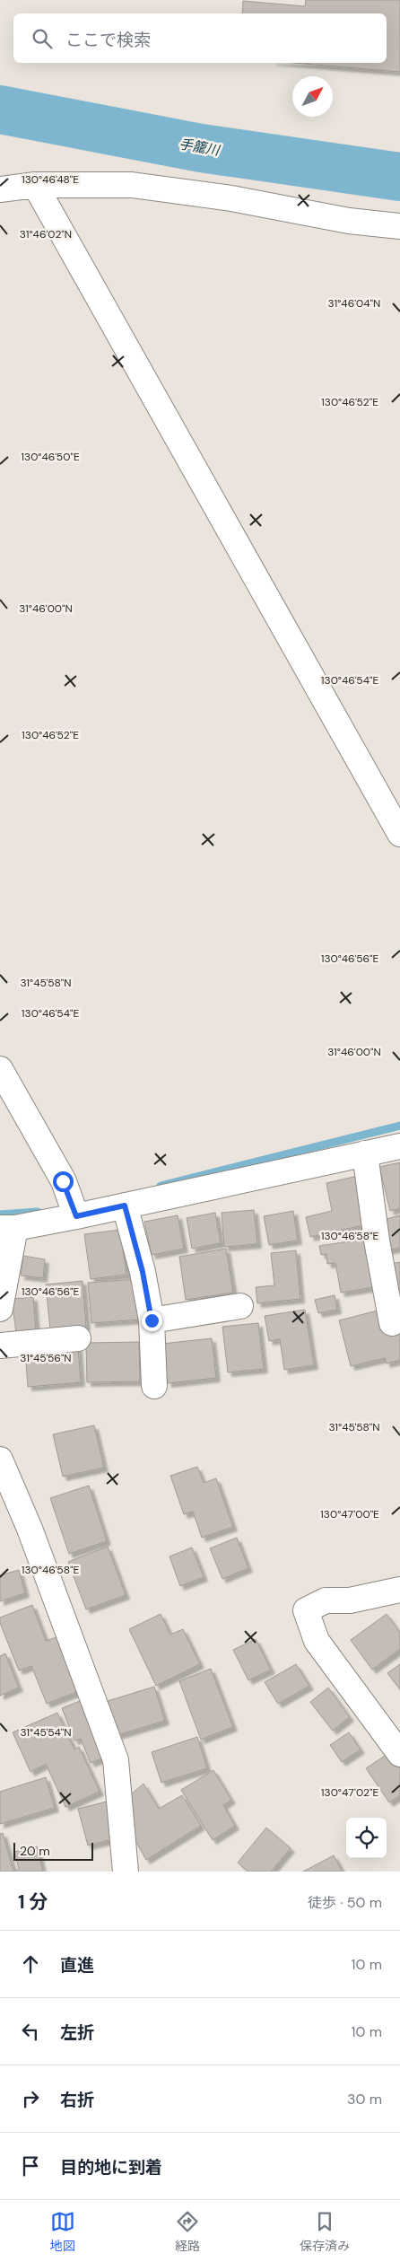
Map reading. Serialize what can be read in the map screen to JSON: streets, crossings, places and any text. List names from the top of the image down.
{
  "water": ["手籠川"],
  "scale_bar": "20 m",
  "north": "top right",
  "page": {
    "search": "ここで検索",
    "scale": "20 m",
    "heading": ["1 分", "徒歩 · 50 m"],
    "list": [
      ["直進", "10 m"],
      ["左折", "10 m"],
      ["右折", "30 m"],
      "目的地に到着"
    ],
    "nav": ["地図", "経路", "保存済み"]
  },
  "coordinates": [
    "130°46'48\"E",
    "31°46'02\"N",
    "31°46'04\"N",
    "130°46'52\"E",
    "130°46'50\"E",
    "31°46'00\"N",
    "130°46'54\"E",
    "130°46'56\"E",
    "31°45'58\"N",
    "130°46'58\"E",
    "31°45'56\"N",
    "130°47'00\"E",
    "31°45'54\"N",
    "130°47'02\"E"
  ]
}
